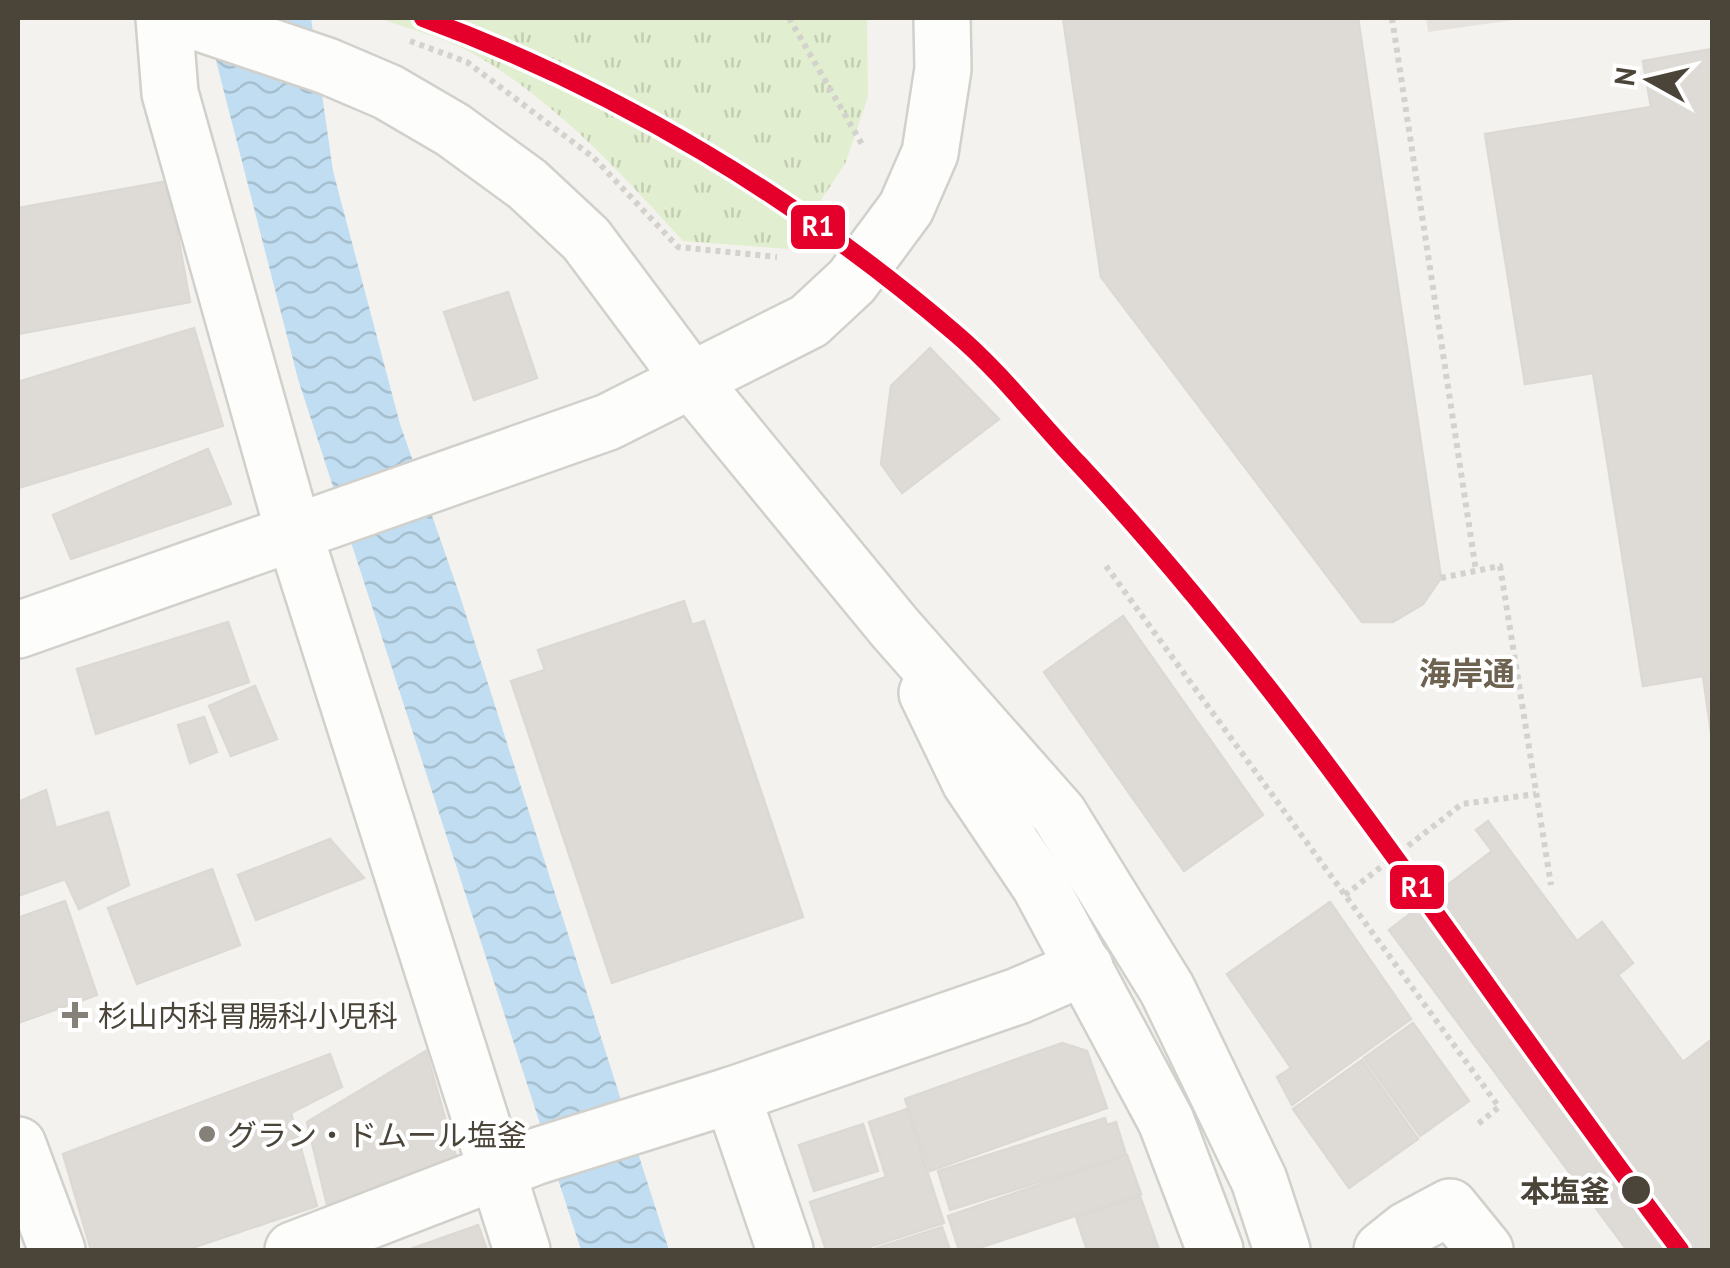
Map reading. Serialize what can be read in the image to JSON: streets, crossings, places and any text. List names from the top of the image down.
{
  "districts": ["海岸通"],
  "places": {
    "health": ["杉山内科胃腸科小児科"],
    "other": ["グラン・ドムール塩釜", "本塩釜"]
  },
  "lines": ["transit line R1"],
  "north": "left"
}
